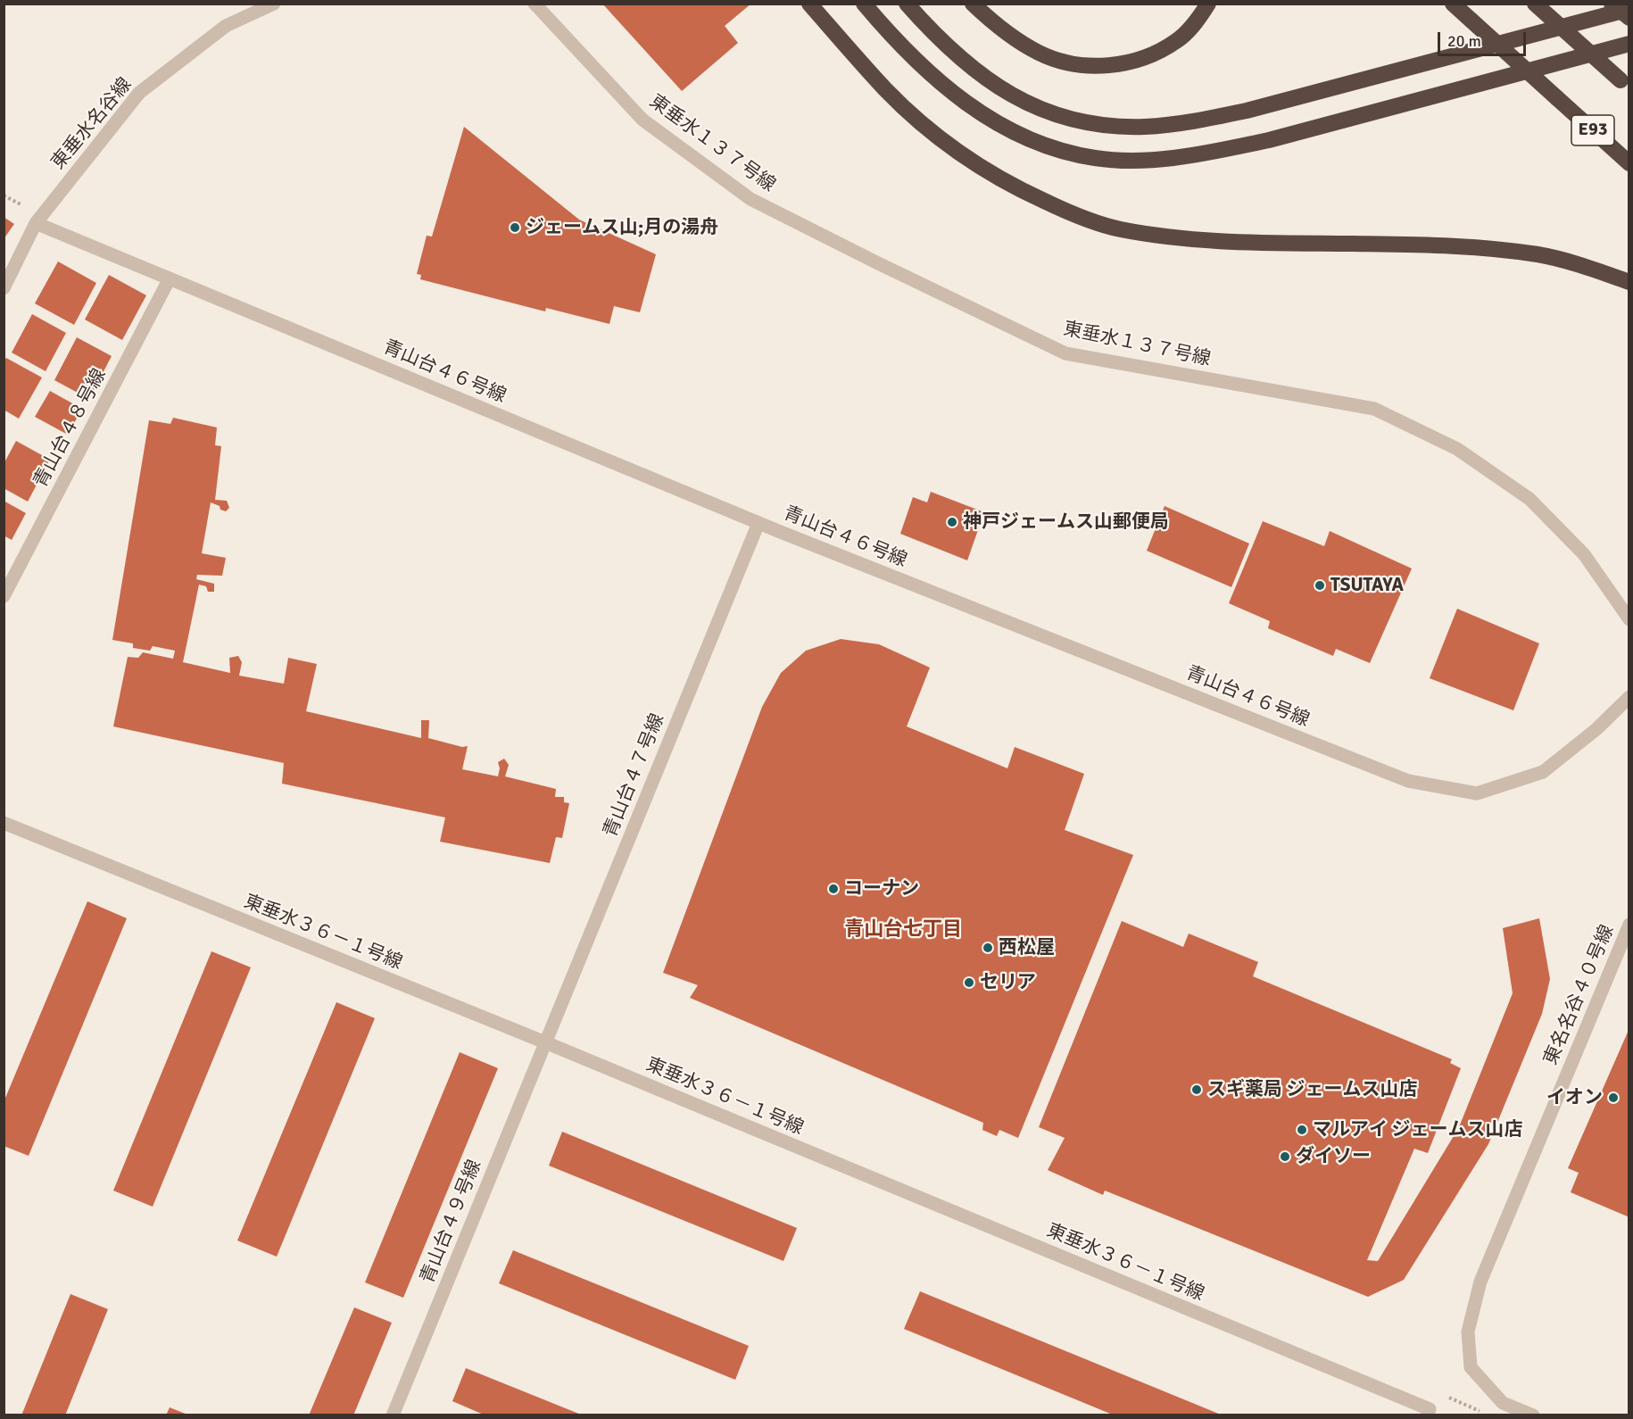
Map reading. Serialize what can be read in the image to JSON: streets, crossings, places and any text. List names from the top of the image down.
{
  "streets": {
    "highway": ["E93"],
    "street": [
      "東垂水名谷線",
      "東垂水１３７号線",
      "青山台４６号線",
      "青山台４８号線",
      "青山台４７号線",
      "東垂水３６－１号線",
      "東名名谷４０号線",
      "青山台４９号線"
    ]
  },
  "crossings": [
    ["東垂水名谷線", "青山台４６号線"],
    ["青山台４６号線", "青山台４８号線"],
    ["青山台４６号線", "青山台４７号線"],
    ["青山台４７号線", "東垂水３６－１号線"],
    ["青山台４７号線", "青山台４９号線"],
    ["東垂水３６－１号線", "青山台４９号線"]
  ],
  "districts": ["青山台七丁目"],
  "places": [
    "ジェームス山;月の湯舟",
    "神戸ジェームス山郵便局",
    "TSUTAYA",
    "コーナン",
    "西松屋",
    "セリア",
    "スギ薬局 ジェームス山店",
    "イオン",
    "マルアイ ジェームス山店",
    "ダイソー"
  ],
  "scale_bar": "20 m"
}
